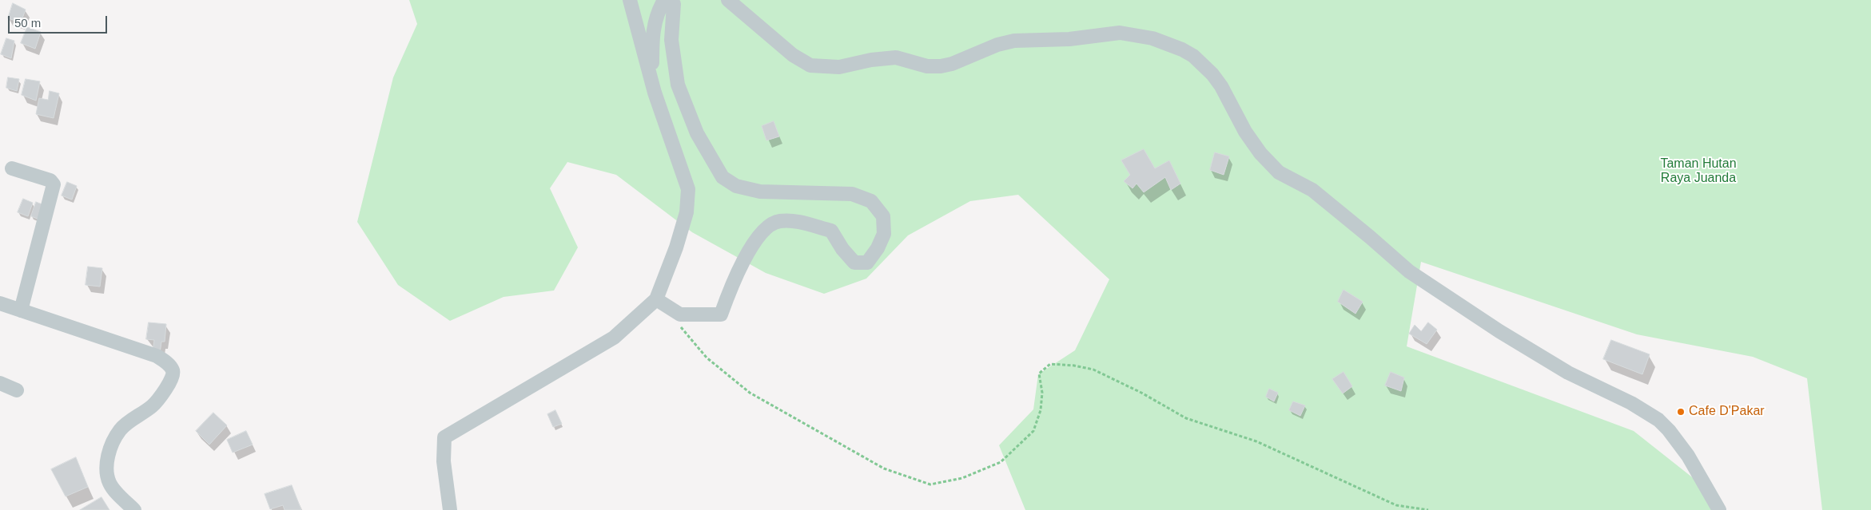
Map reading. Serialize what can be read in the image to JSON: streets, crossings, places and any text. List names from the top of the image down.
{
  "parks": ["Taman Hutan Raya Juanda"],
  "places": ["Cafe D'Pakar"],
  "scale_bar": "50 m"
}
